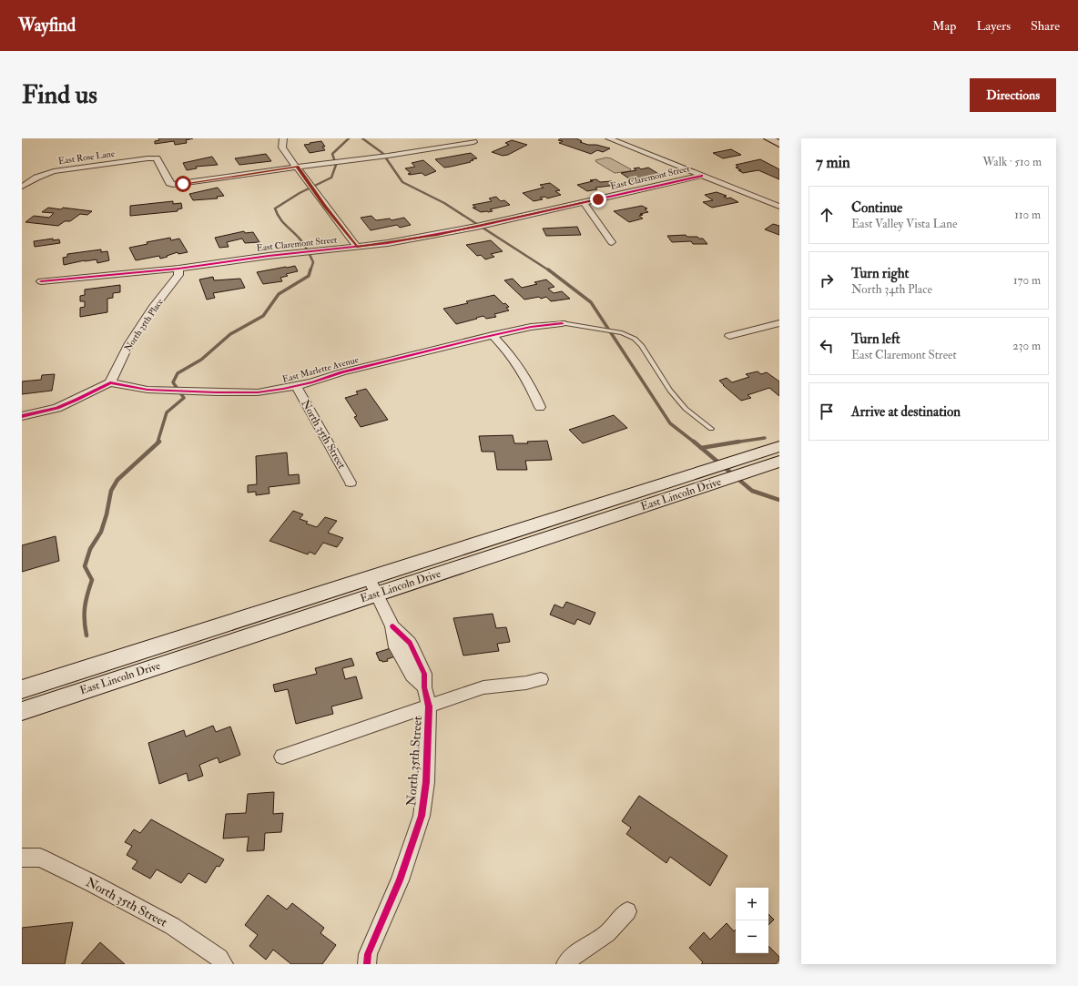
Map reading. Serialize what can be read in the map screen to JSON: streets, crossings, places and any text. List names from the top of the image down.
{
  "streets": {
    "main road": ["East Lincoln Drive"],
    "street": [
      "East Rose Lane",
      "East Claremont Street",
      "North 35th Place",
      "East Marlette Avenue",
      "North 35th Street"
    ]
  },
  "crossings": [
    ["East Claremont Street", "North 35th Place"],
    ["North 35th Place", "East Marlette Avenue"],
    ["East Marlette Avenue", "North 35th Street"],
    ["North 35th Street", "East Lincoln Drive"]
  ],
  "page": {
    "header": "Wayfind",
    "nav": ["Map", "Layers", "Share"],
    "buttons": "Directions",
    "title": "Find us",
    "heading": ["7 min", "Walk · 510 m"],
    "list": [
      ["Continue", "East Valley Vista Lane", "110 m"],
      ["Turn right", "North 34th Place", "170 m"],
      ["Turn left", "East Claremont Street", "230 m"],
      "Arrive at destination"
    ],
    "map_buttons": ["+", "−"]
  }
}
